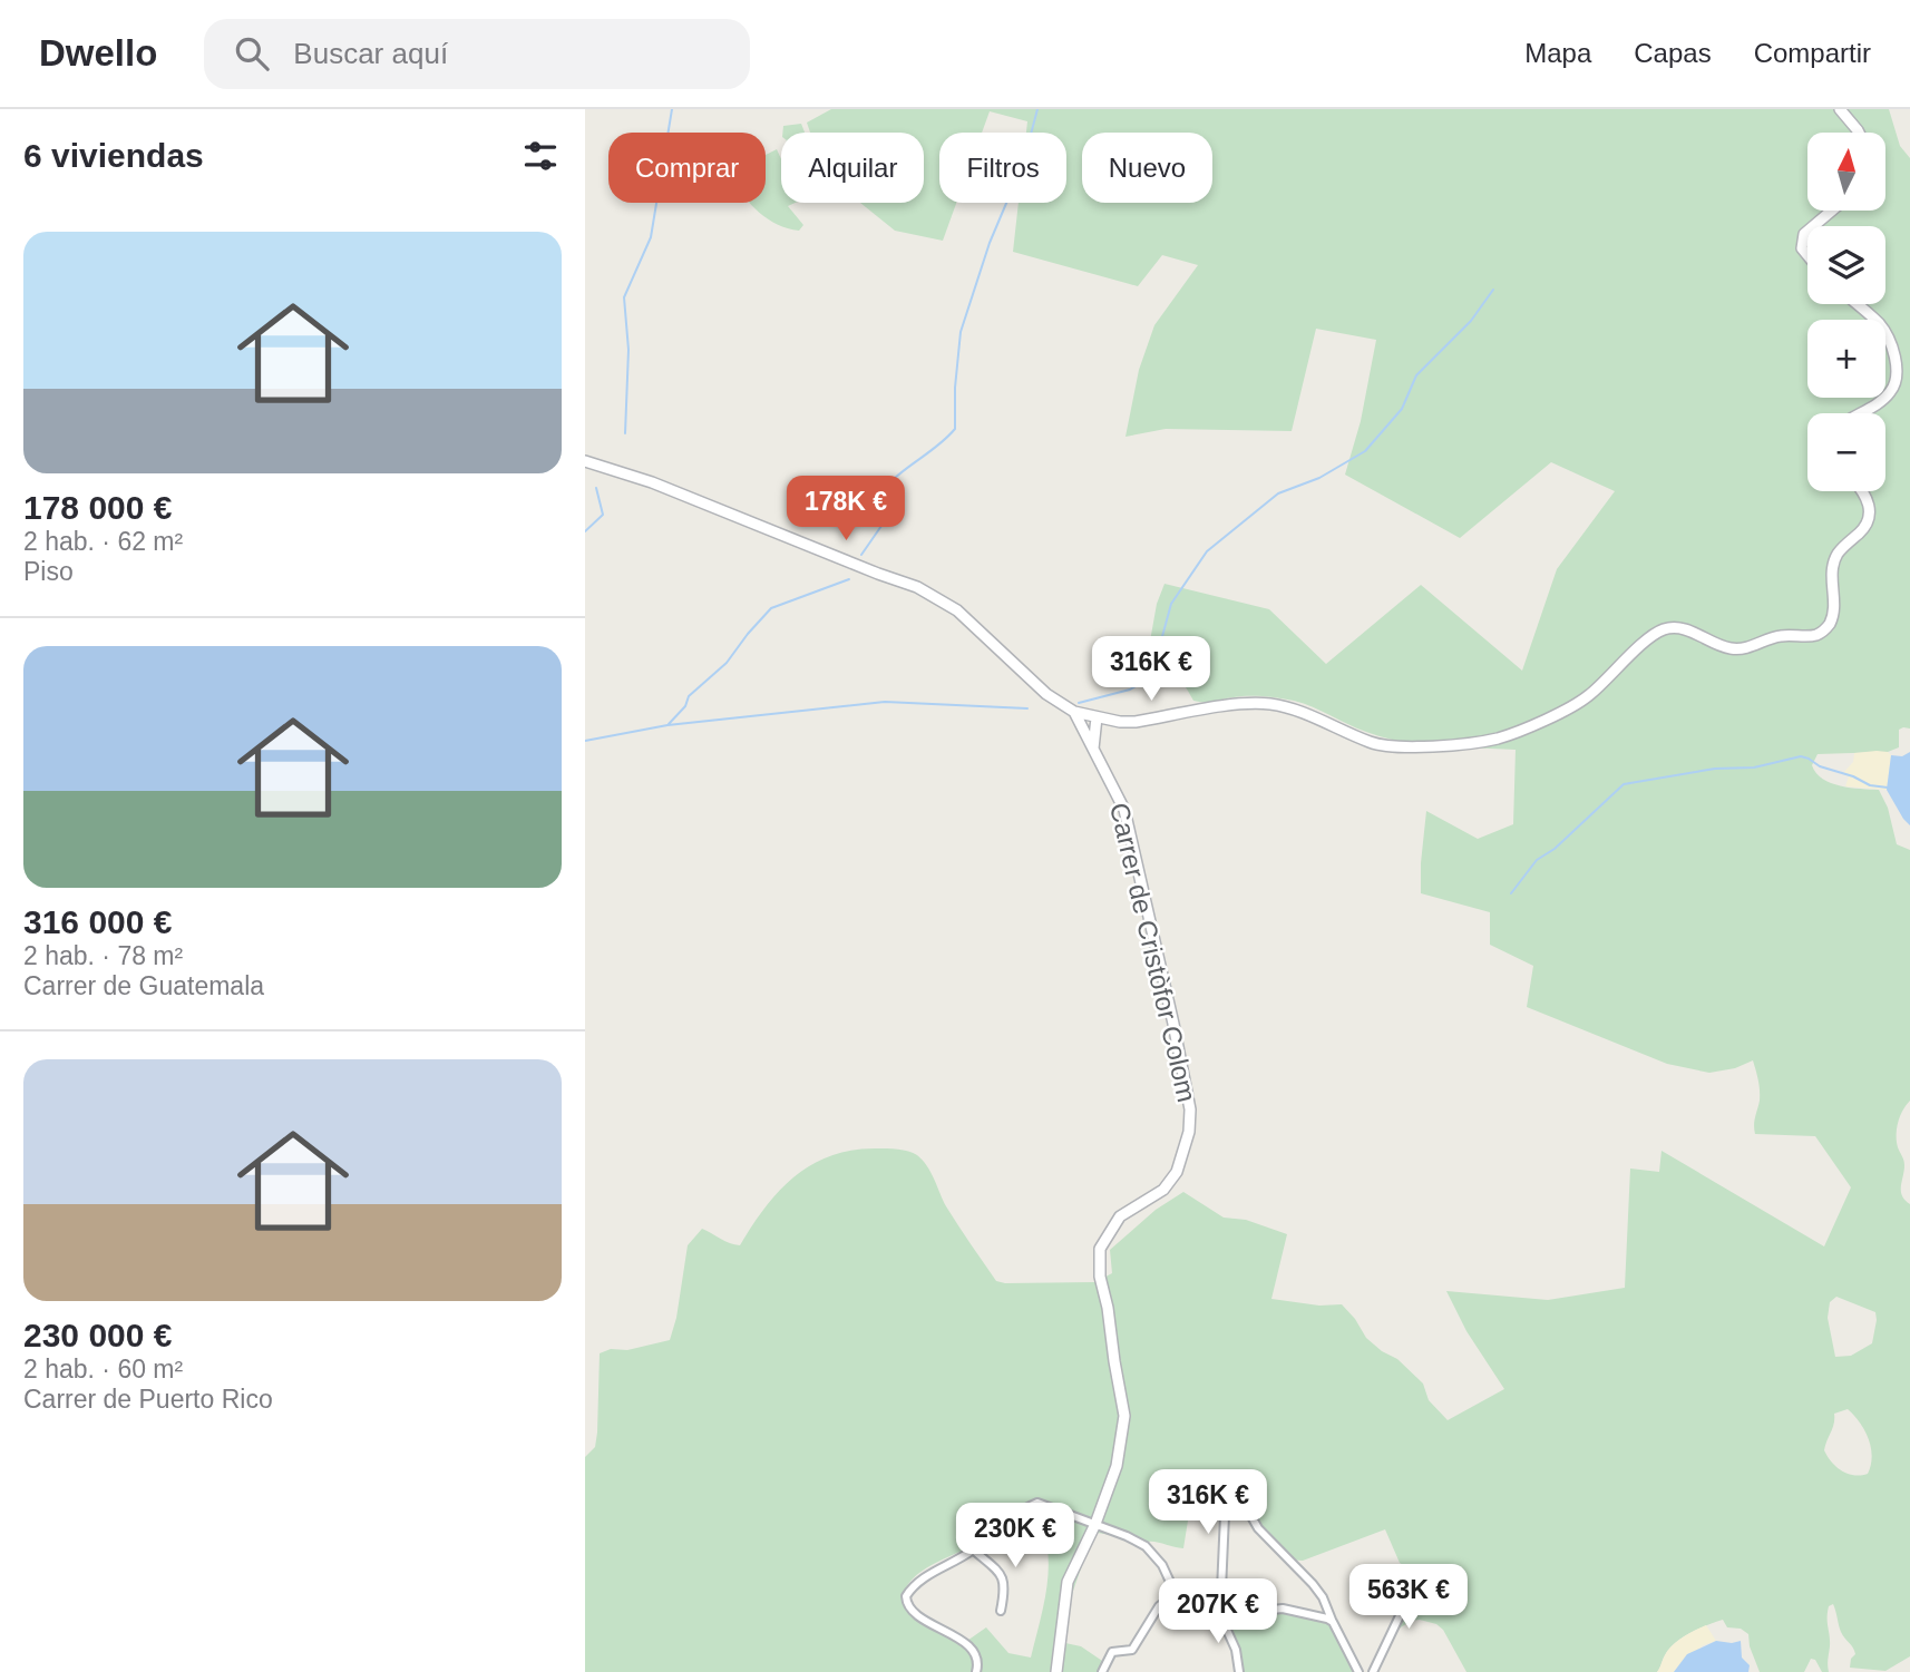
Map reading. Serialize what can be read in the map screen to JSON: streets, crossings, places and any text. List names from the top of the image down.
{
  "streets": {
    "street": ["Carrer de Cristòfor Colom"]
  },
  "north": "top",
  "page": {
    "header": "Dwello",
    "search": "Buscar aquí",
    "nav": ["Mapa", "Capas", "Compartir"],
    "heading": "6 viviendas",
    "map_buttons": ["+", "−"],
    "chip": [
      "Comprar",
      "Alquilar",
      "Filtros",
      "Nuevo"
    ],
    "list": [
      {
        "name": "178 000 €",
        "note": "2 hab. · 62 m² · Piso"
      },
      {
        "name": "316 000 €",
        "note": "2 hab. · 78 m² · Carrer de Guatemala"
      },
      {
        "name": "230 000 €",
        "note": "2 hab. · 60 m² · Carrer de Puerto Rico"
      }
    ],
    "price": [
      "178K €",
      "316K €",
      "316K €",
      "230K €",
      "563K €",
      "207K €"
    ]
  }
}
